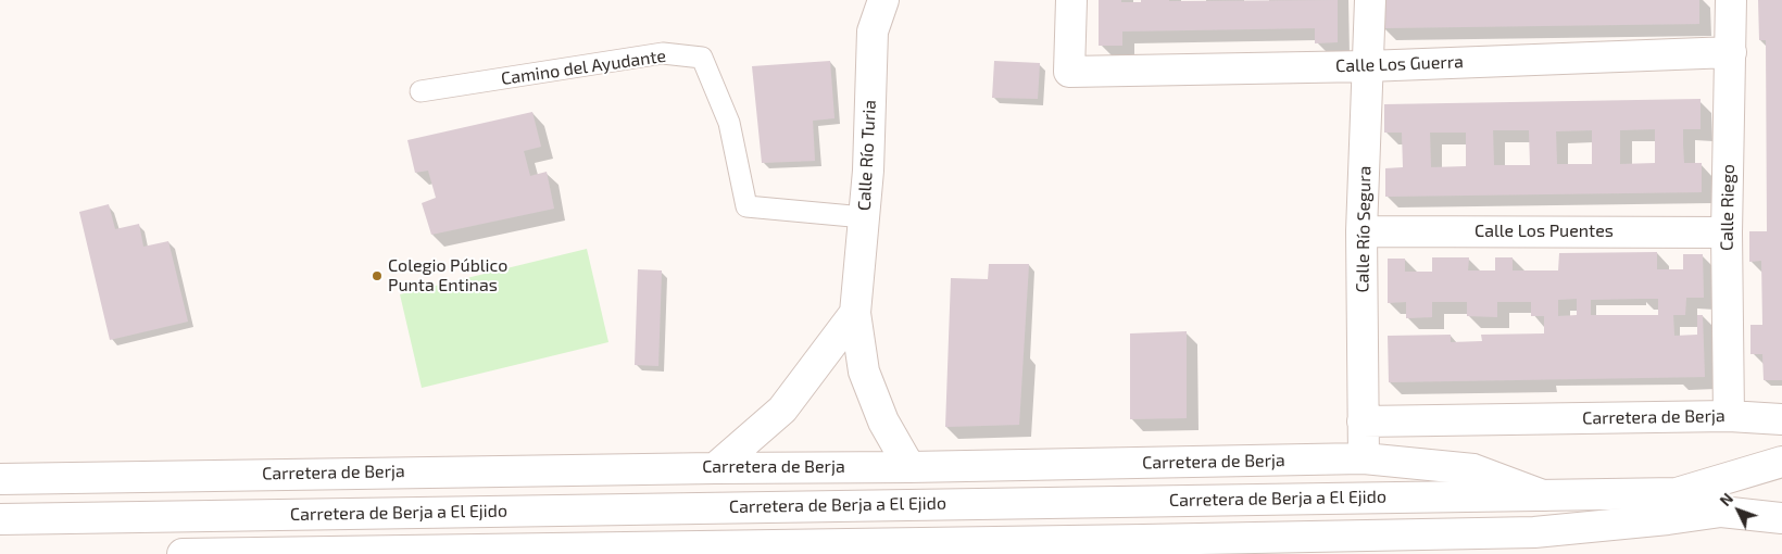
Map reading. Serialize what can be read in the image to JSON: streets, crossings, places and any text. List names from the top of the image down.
{
  "streets": {
    "street": [
      "Calle Los Guerra",
      "Calle Río Turia",
      "Calle Riego",
      "Calle Río Segura",
      "Calle Los Puentes",
      "Carretera de Berja",
      "Carretera de Berja a El Ejido"
    ],
    "lane": ["Camino del Ayudante"]
  },
  "crossings": [
    ["Calle Los Guerra", "Calle Riego"],
    ["Calle Los Guerra", "Calle Río Segura"],
    ["Camino del Ayudante", "Calle Río Turia"],
    ["Calle Río Turia", "Carretera de Berja"],
    ["Calle Riego", "Calle Los Puentes"],
    ["Calle Riego", "Carretera de Berja"],
    ["Calle Río Segura", "Calle Los Puentes"],
    ["Calle Río Segura", "Carretera de Berja"],
    ["Carretera de Berja", "Carretera de Berja a El Ejido"]
  ],
  "places": ["Colegio Público Punta Entinas"],
  "north": "top left"
}
